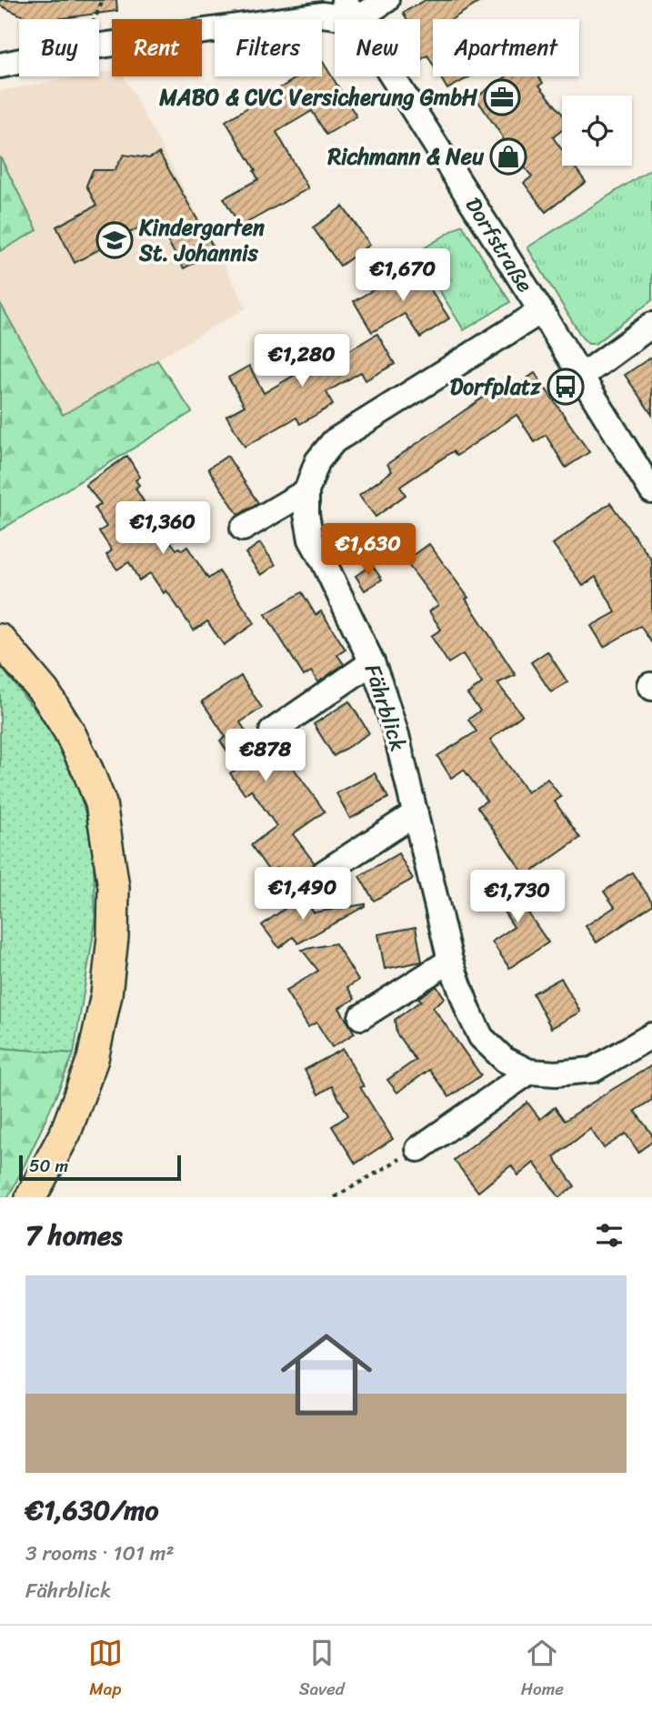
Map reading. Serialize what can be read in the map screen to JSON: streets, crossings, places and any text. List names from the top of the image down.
{
  "streets": {
    "street": ["Dorfstraße", "Fährblick"]
  },
  "crossings": [
    ["Dorfstraße", "Fährblick"]
  ],
  "places": {
    "office": ["MABO & CVC Versicherung GmbH"],
    "shop": ["Richmann & Neu"],
    "school or university": ["Kindergarten St. Johannis"],
    "bus stop": ["Dorfplatz"]
  },
  "scale_bar": "50 m",
  "page": {
    "chip": [
      "Buy",
      "Rent",
      "Filters",
      "New",
      "Apartment"
    ],
    "price": [
      "€1,670",
      "€1,280",
      "€1,360",
      "€1,630",
      "€878",
      "€1,490",
      "€1,730"
    ],
    "scale": "50 m",
    "heading": "7 homes",
    "list": [
      {
        "name": "€1,630/mo",
        "note": "3 rooms · 101 m² · Fährblick"
      }
    ],
    "tabs": ["Map", "Saved", "Home"]
  }
}
